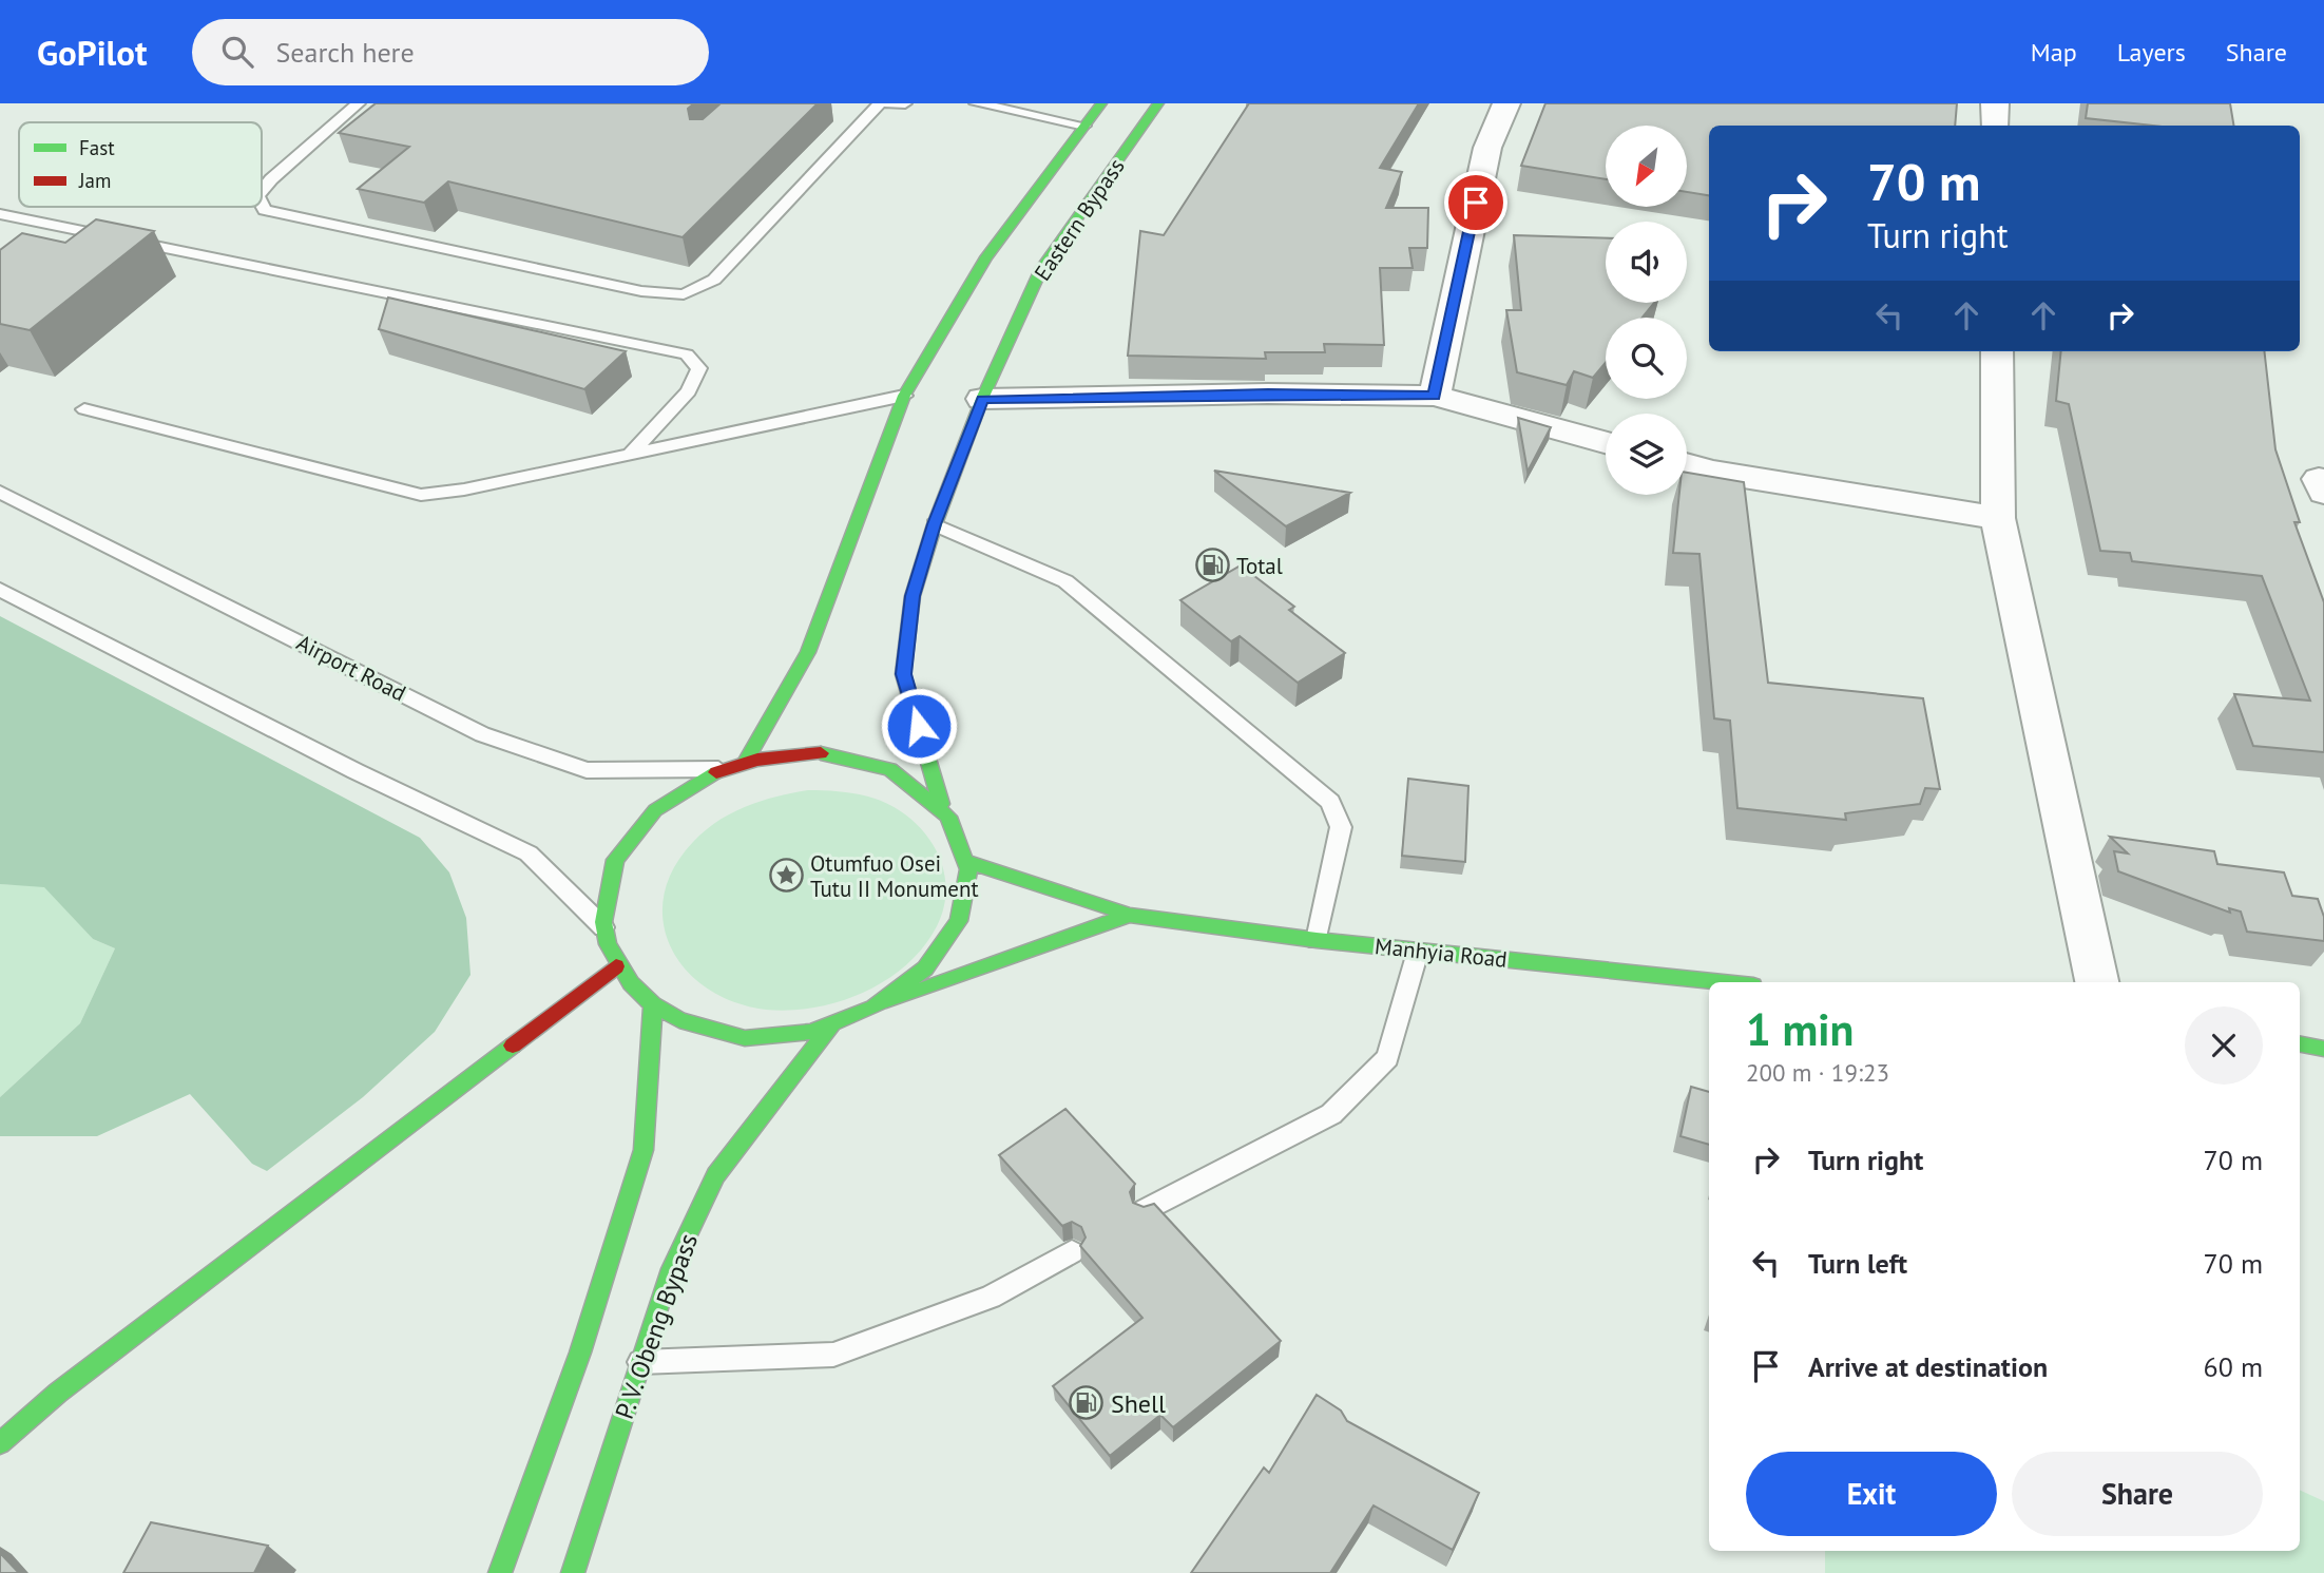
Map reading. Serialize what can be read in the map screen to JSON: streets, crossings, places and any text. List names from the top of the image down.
{
  "streets": {
    "main road": ["Eastern Bypass", "Manhyia Road", "P. V. Obeng Bypass"],
    "lane": ["Airport Road"]
  },
  "places": {
    "fuel station": ["Total", "Shell"],
    "place": ["Otumfuo Osei Tutu II Monument"]
  },
  "legend": ["Fast", "Jam"],
  "north": "bottom left",
  "page": {
    "header": "GoPilot",
    "search": "Search here",
    "nav": ["Map", "Layers", "Share"],
    "turn": ["70 m", "Turn right"],
    "heading": ["1 min", "200 m · 19:23"],
    "list": [
      {
        "name": "Turn right",
        "value": "70 m"
      },
      {
        "name": "Turn left",
        "value": "70 m"
      },
      {
        "name": "Arrive at destination",
        "value": "60 m"
      }
    ],
    "buttons": ["Exit", "Share"]
  }
}
